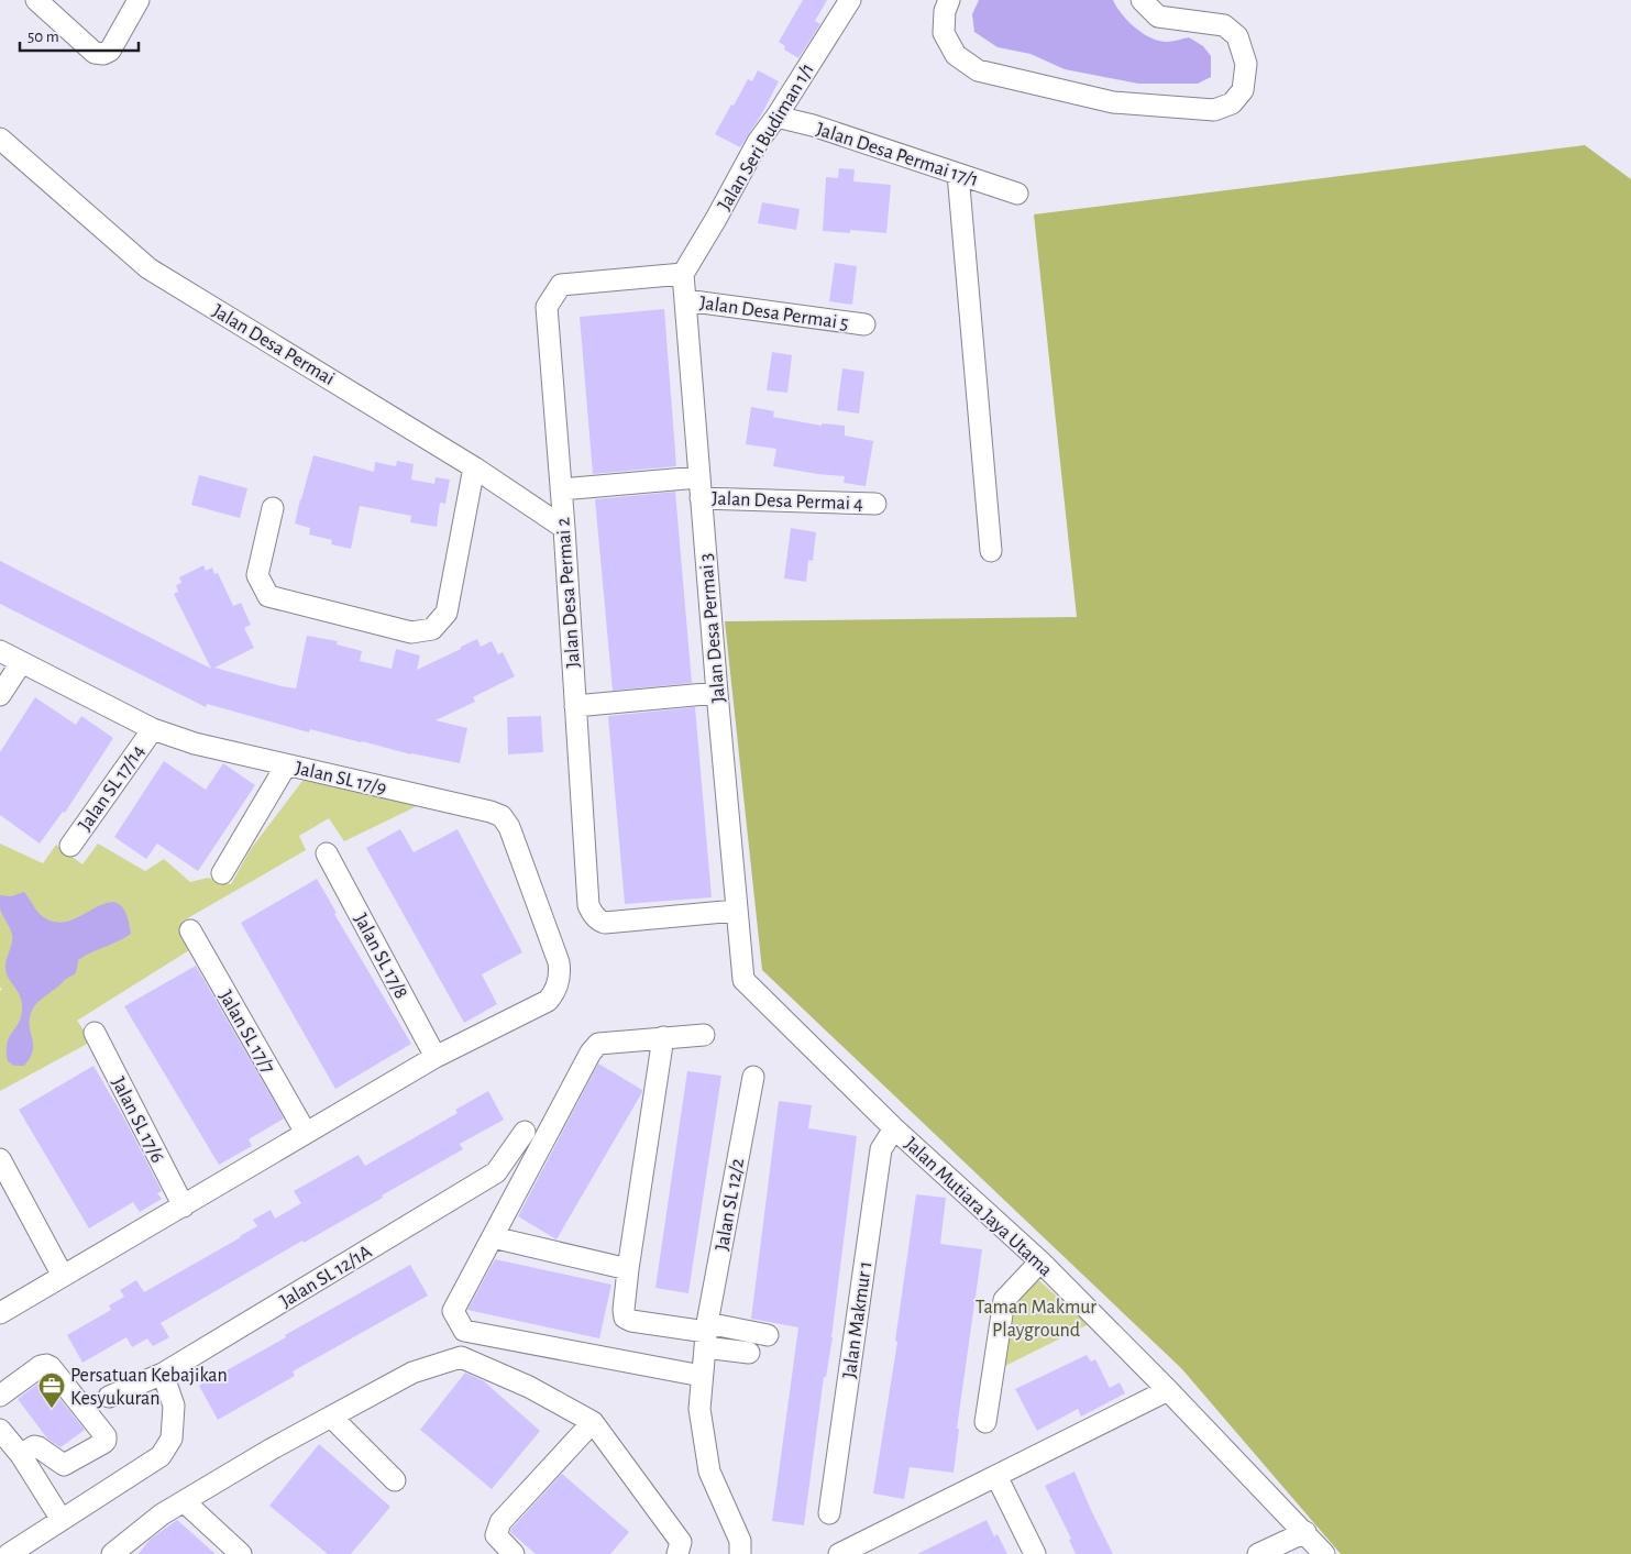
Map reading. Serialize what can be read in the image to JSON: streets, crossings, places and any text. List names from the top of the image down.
{
  "streets": {
    "street": [
      "Jalan Seri Budiman 1/1",
      "Jalan Desa Permai 17/1",
      "Jalan Desa Permai 5",
      "Jalan Desa Permai",
      "Jalan Desa Permai 4",
      "Jalan Desa Permai 2",
      "Jalan Desa Permai 3",
      "Jalan SL 17/9",
      "Jalan SL 17/14",
      "Jalan SL 17/8",
      "Jalan SL 17/7",
      "Jalan SL 17/6",
      "Jalan SL 12/2",
      "Jalan Mutiara Jaya Utama",
      "Jalan SL 12/1A",
      "Jalan Makmur 1"
    ]
  },
  "crossings": [
    ["Jalan Seri Budiman 1/1", "Jalan Desa Permai 17/1"],
    ["Jalan Seri Budiman 1/1", "Jalan Desa Permai 2"],
    ["Jalan Seri Budiman 1/1", "Jalan Desa Permai 3"],
    ["Jalan Desa Permai 5", "Jalan Desa Permai 3"],
    ["Jalan Desa Permai", "Jalan Desa Permai 2"],
    ["Jalan Desa Permai 4", "Jalan Desa Permai 2"],
    ["Jalan Desa Permai 4", "Jalan Desa Permai 3"],
    ["Jalan Desa Permai 2", "Jalan Desa Permai 3"],
    ["Jalan Desa Permai 3", "Jalan Mutiara Jaya Utama"],
    ["Jalan SL 17/9", "Jalan SL 17/14"],
    ["Jalan SL 17/9", "Jalan SL 17/8"],
    ["Jalan Mutiara Jaya Utama", "Jalan Makmur 1"]
  ],
  "parks": ["Taman Makmur Playground"],
  "places": {
    "office": ["Persatuan Kebajikan Kesyukuran"]
  },
  "scale_bar": "50 m"
}
